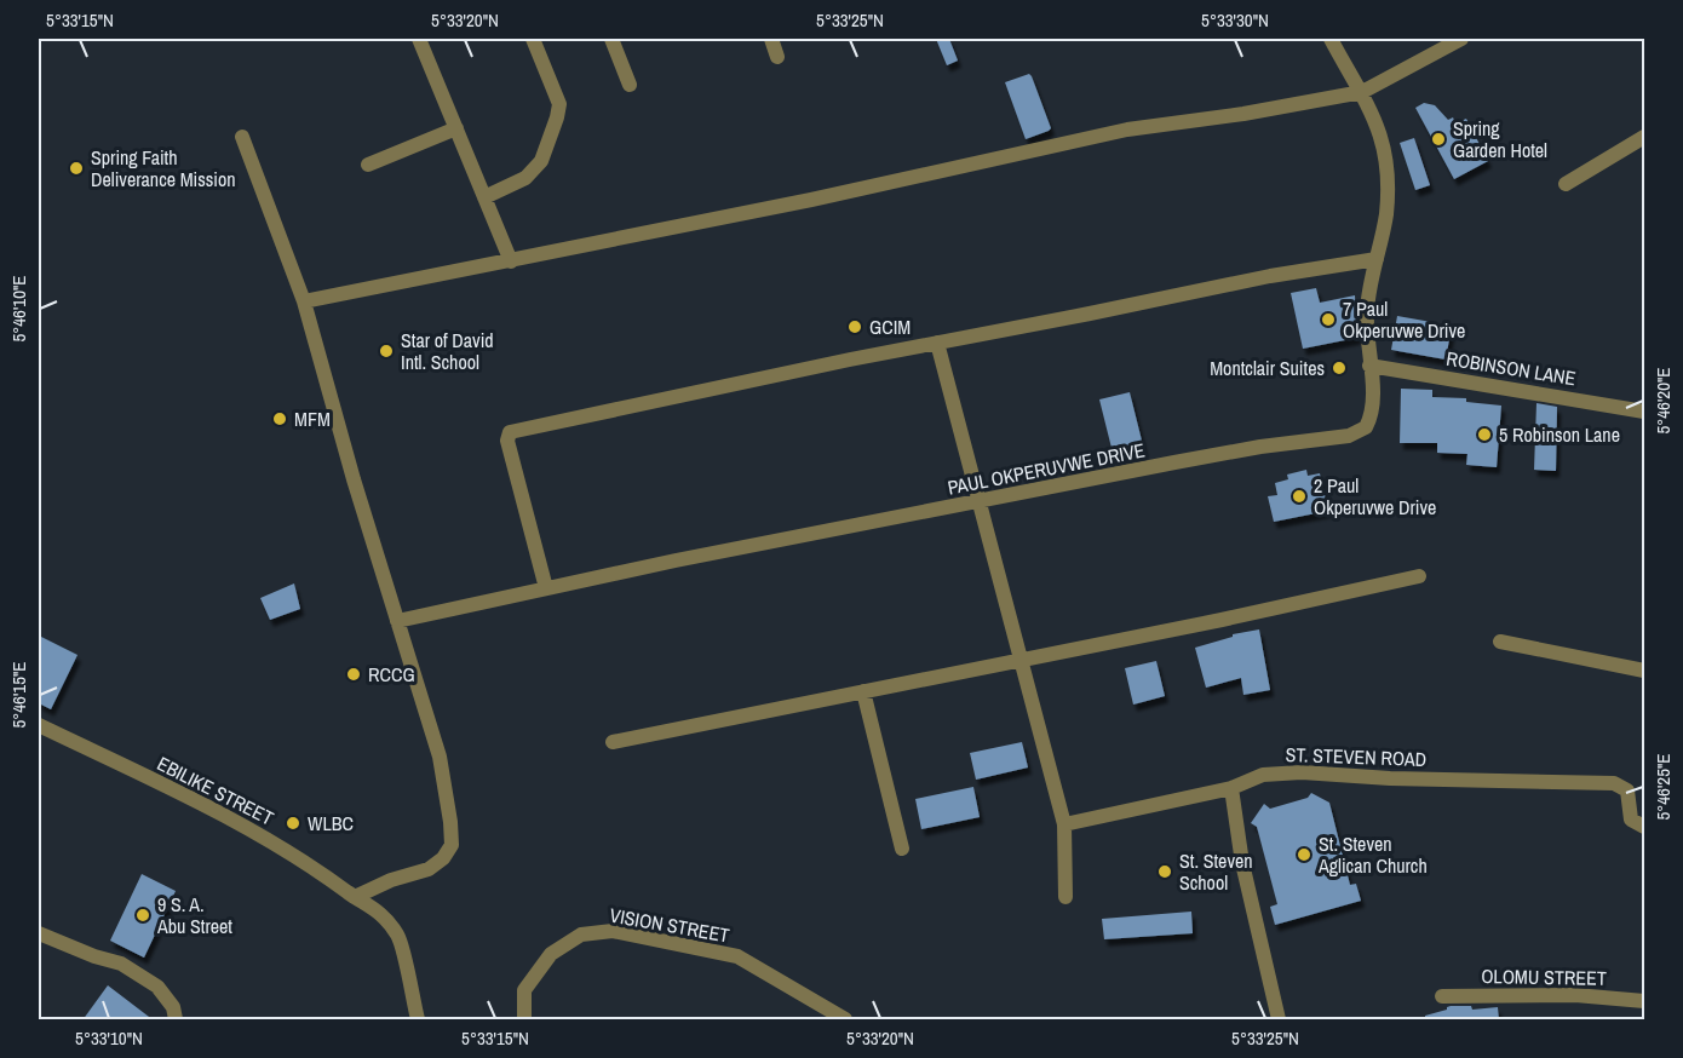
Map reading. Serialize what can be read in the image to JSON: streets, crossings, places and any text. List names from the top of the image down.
{
  "streets": {
    "street": [
      "ROBINSON LANE",
      "PAUL OKPERUVWE DRIVE",
      "ST. STEVEN ROAD",
      "EBILIKE STREET",
      "VISION STREET",
      "OLOMU STREET"
    ]
  },
  "crossings": [
    ["ROBINSON LANE", "PAUL OKPERUVWE DRIVE"]
  ],
  "places": [
    "Spring Garden Hotel",
    "Spring Faith Deliverance Mission",
    "7 Paul Okperuvwe Drive",
    "GCIM",
    "Star of David Intl. School",
    "Montclair Suites",
    "MFM",
    "5 Robinson Lane",
    "2 Paul Okperuvwe Drive",
    "RCCG",
    "WLBC",
    "St. Steven Aglican Church",
    "St. Steven School",
    "9 S. A. Abu Street"
  ],
  "coordinates": [
    "5°33'15\"N",
    "5°33'20\"N",
    "5°33'25\"N",
    "5°33'30\"N",
    "5°46'10\"E",
    "5°46'20\"E",
    "5°46'15\"E",
    "5°46'25\"E",
    "5°33'10\"N"
  ]
}
